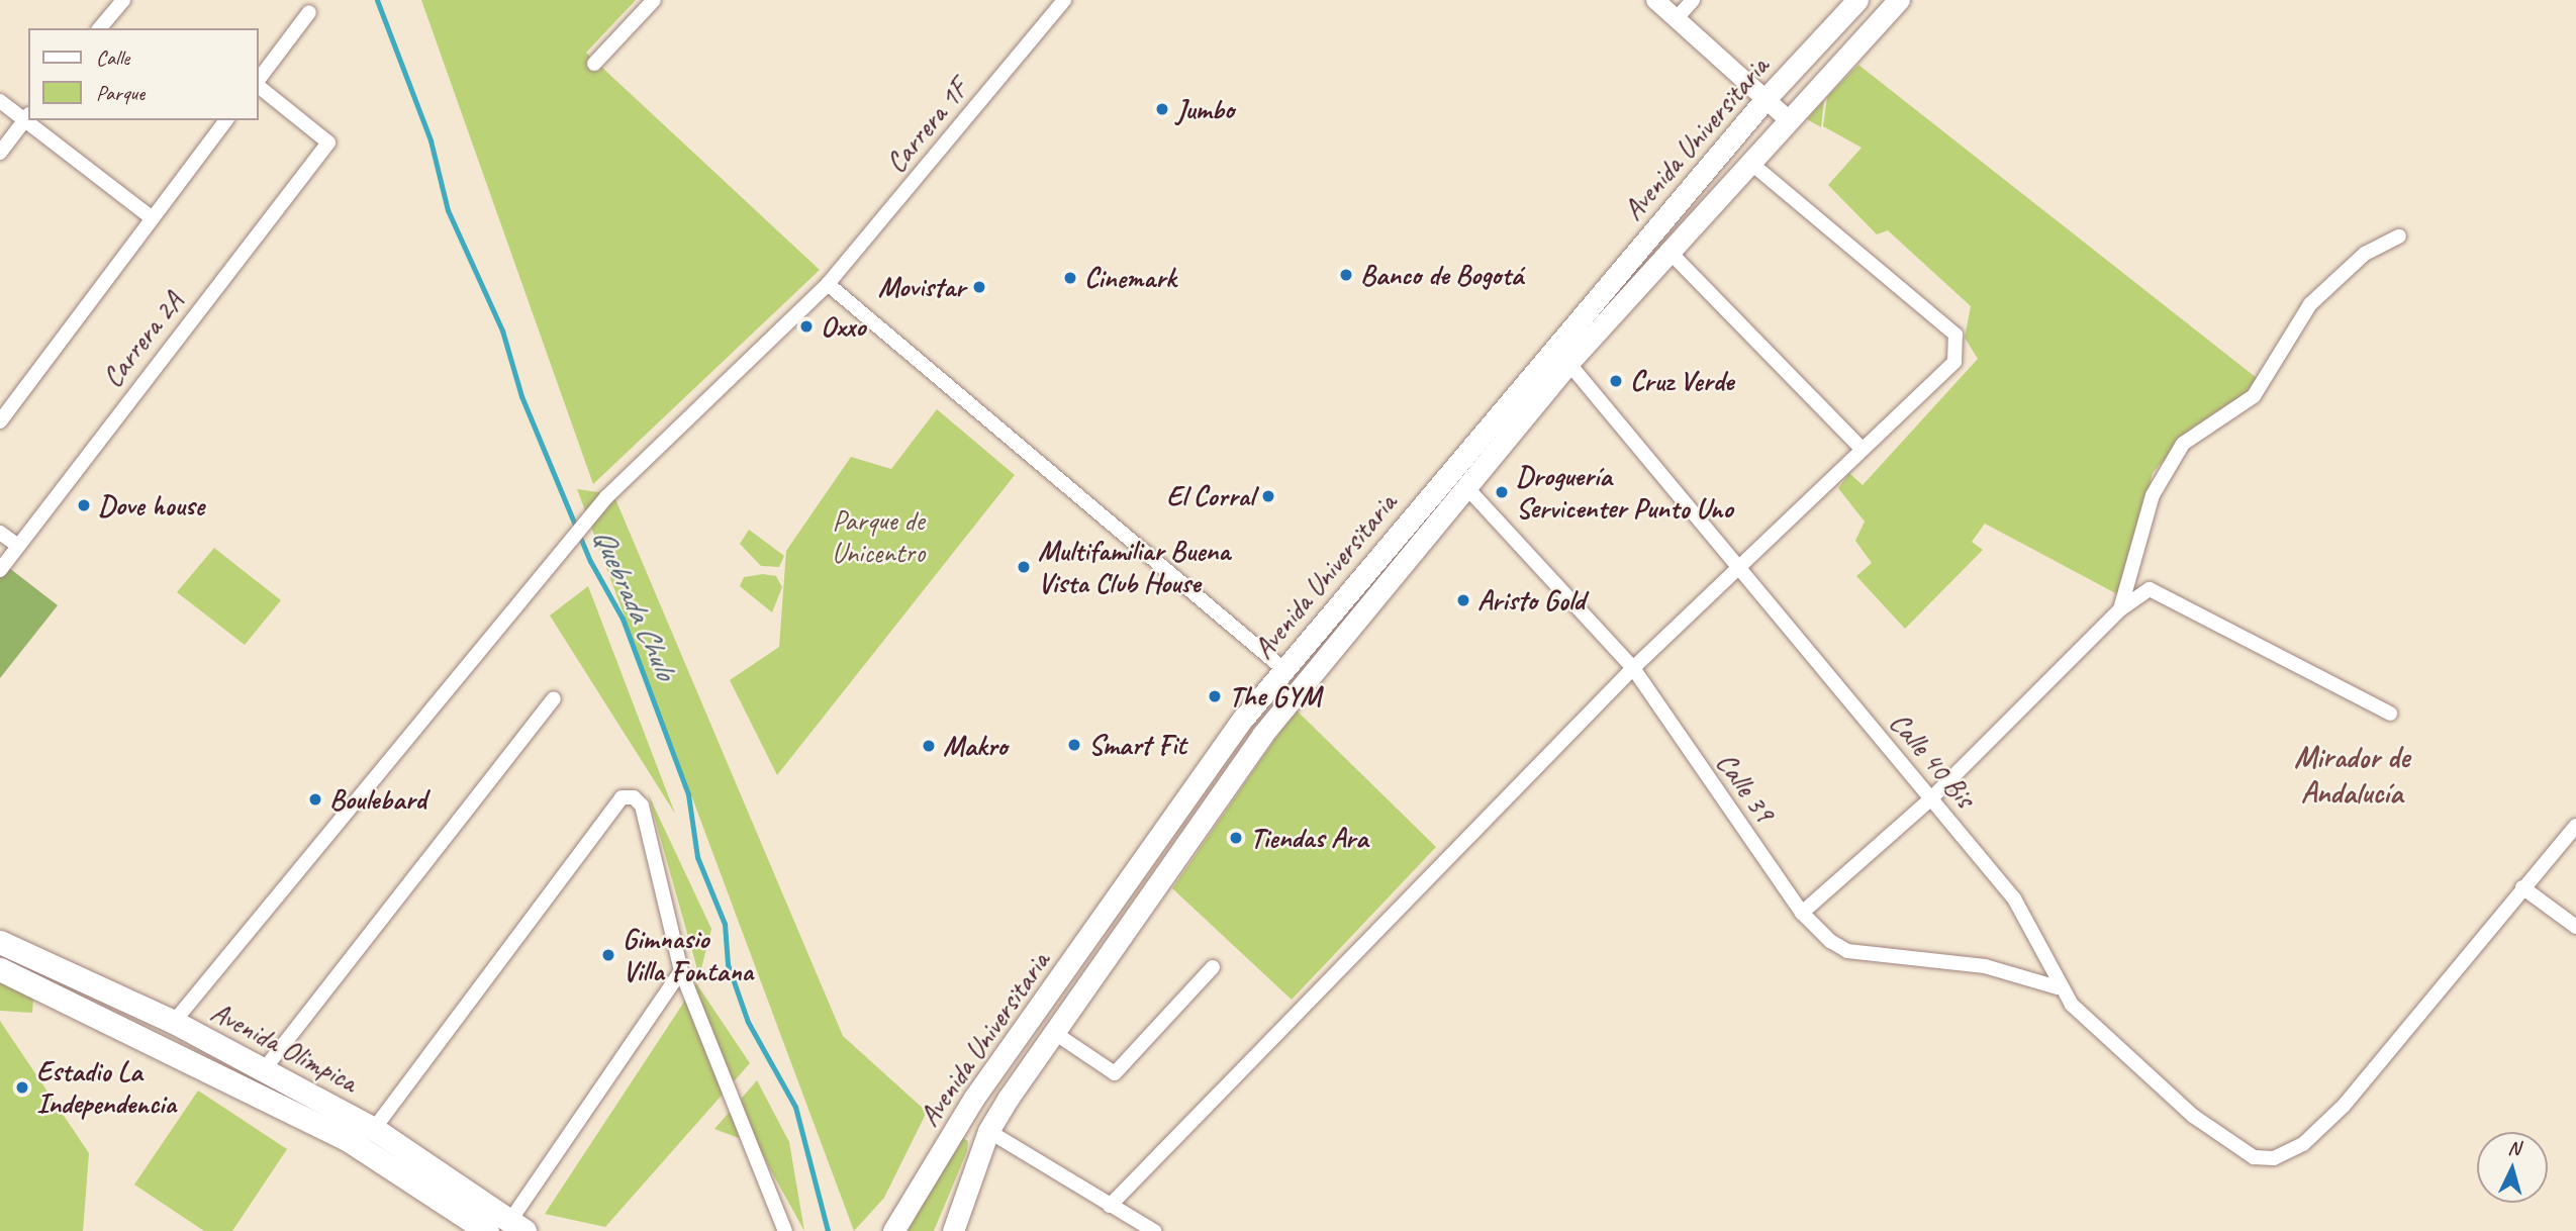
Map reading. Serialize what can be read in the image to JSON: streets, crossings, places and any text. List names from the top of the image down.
{
  "streets": {
    "main road": ["Avenida Universitaria", "Avenida Olimpica"],
    "street": [
      "Carrera 1F",
      "Carrera 2A",
      "Calle 40 Bis",
      "Calle 39"
    ]
  },
  "crossings": [
    ["Carrera 1F", "Avenida Olimpica"],
    ["Avenida Universitaria", "Calle 40 Bis"],
    ["Avenida Universitaria", "Calle 39"],
    ["Calle 40 Bis", "Calle 39"]
  ],
  "districts": ["Mirador de Andalucía"],
  "water": ["Quebrada Chulo"],
  "parks": ["Parque de Unicentro"],
  "places": [
    "Jumbo",
    "Banco de Bogotá",
    "Cinemark",
    "Movistar",
    "Oxxo",
    "Cruz Verde",
    "Droguería Servicenter Punto Uno",
    "El Corral",
    "Dove house",
    "Multifamiliar Buena Vista Club House",
    "Aristo Gold",
    "The GYM",
    "Smart Fit",
    "Makro",
    "Boulebard",
    "Tiendas Ara",
    "Gimnasio Villa Fontana",
    "Estadio La Independencia"
  ],
  "legend": ["Calle", "Parque"],
  "north": "top"
}
